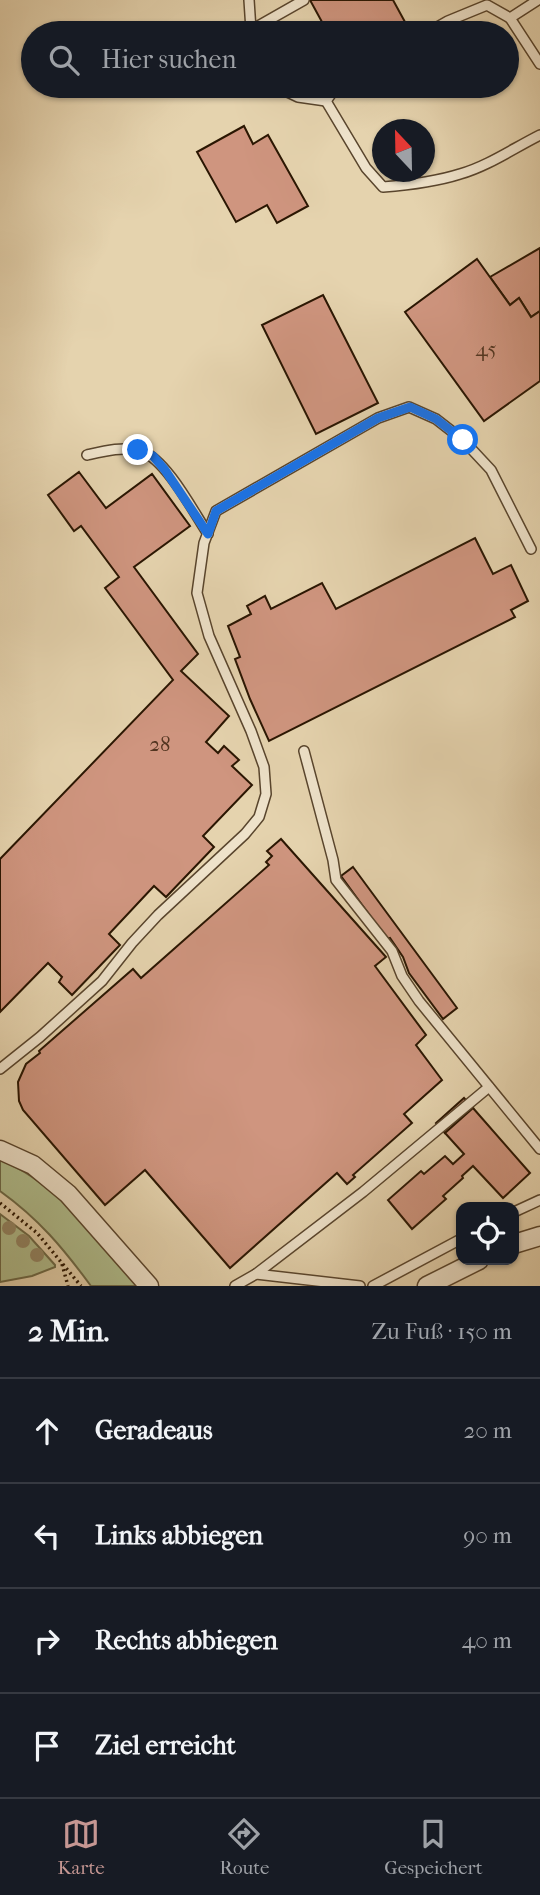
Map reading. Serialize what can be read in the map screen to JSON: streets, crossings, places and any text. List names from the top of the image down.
{
  "house_numbers": ["45", "28"],
  "north": "top",
  "page": {
    "search": "Hier suchen",
    "heading": ["2 Min.", "Zu Fuß · 150 m"],
    "list": [
      ["Geradeaus", "20 m"],
      ["Links abbiegen", "90 m"],
      ["Rechts abbiegen", "40 m"],
      "Ziel erreicht"
    ],
    "nav": ["Karte", "Route", "Gespeichert"]
  }
}
